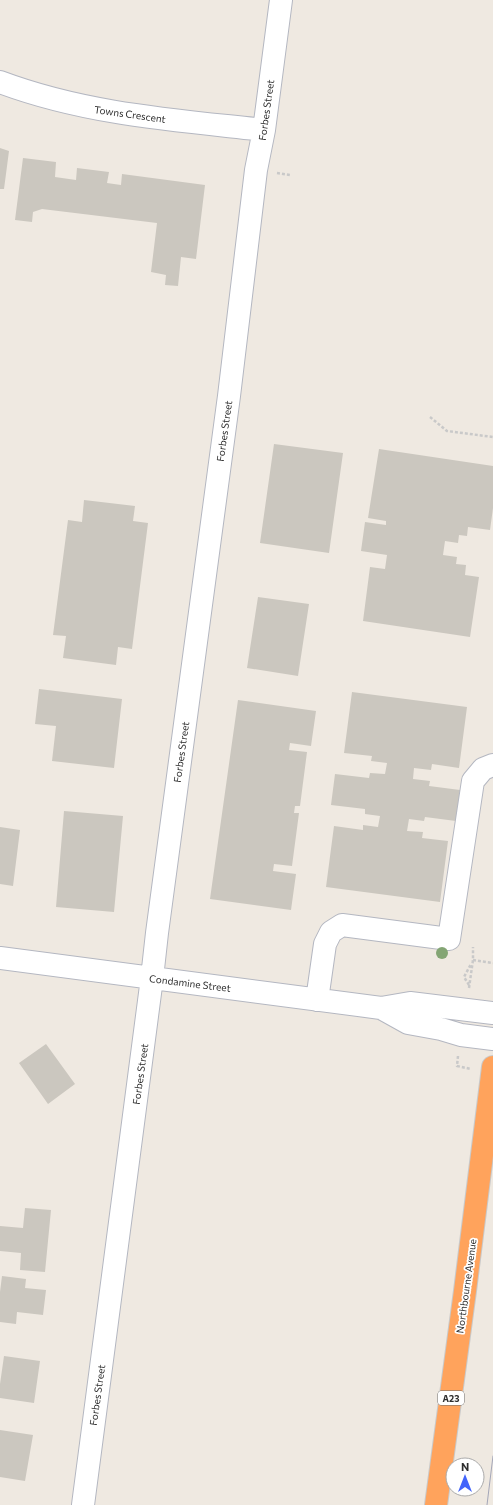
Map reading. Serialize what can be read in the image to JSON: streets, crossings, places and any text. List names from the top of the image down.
{
  "streets": {
    "highway": ["Northbourne Avenue", "A23"],
    "street": ["Forbes Street", "Towns Crescent", "Condamine Street"]
  },
  "crossings": [
    ["Forbes Street", "Towns Crescent"],
    ["Forbes Street", "Condamine Street"]
  ],
  "north": "top"
}
